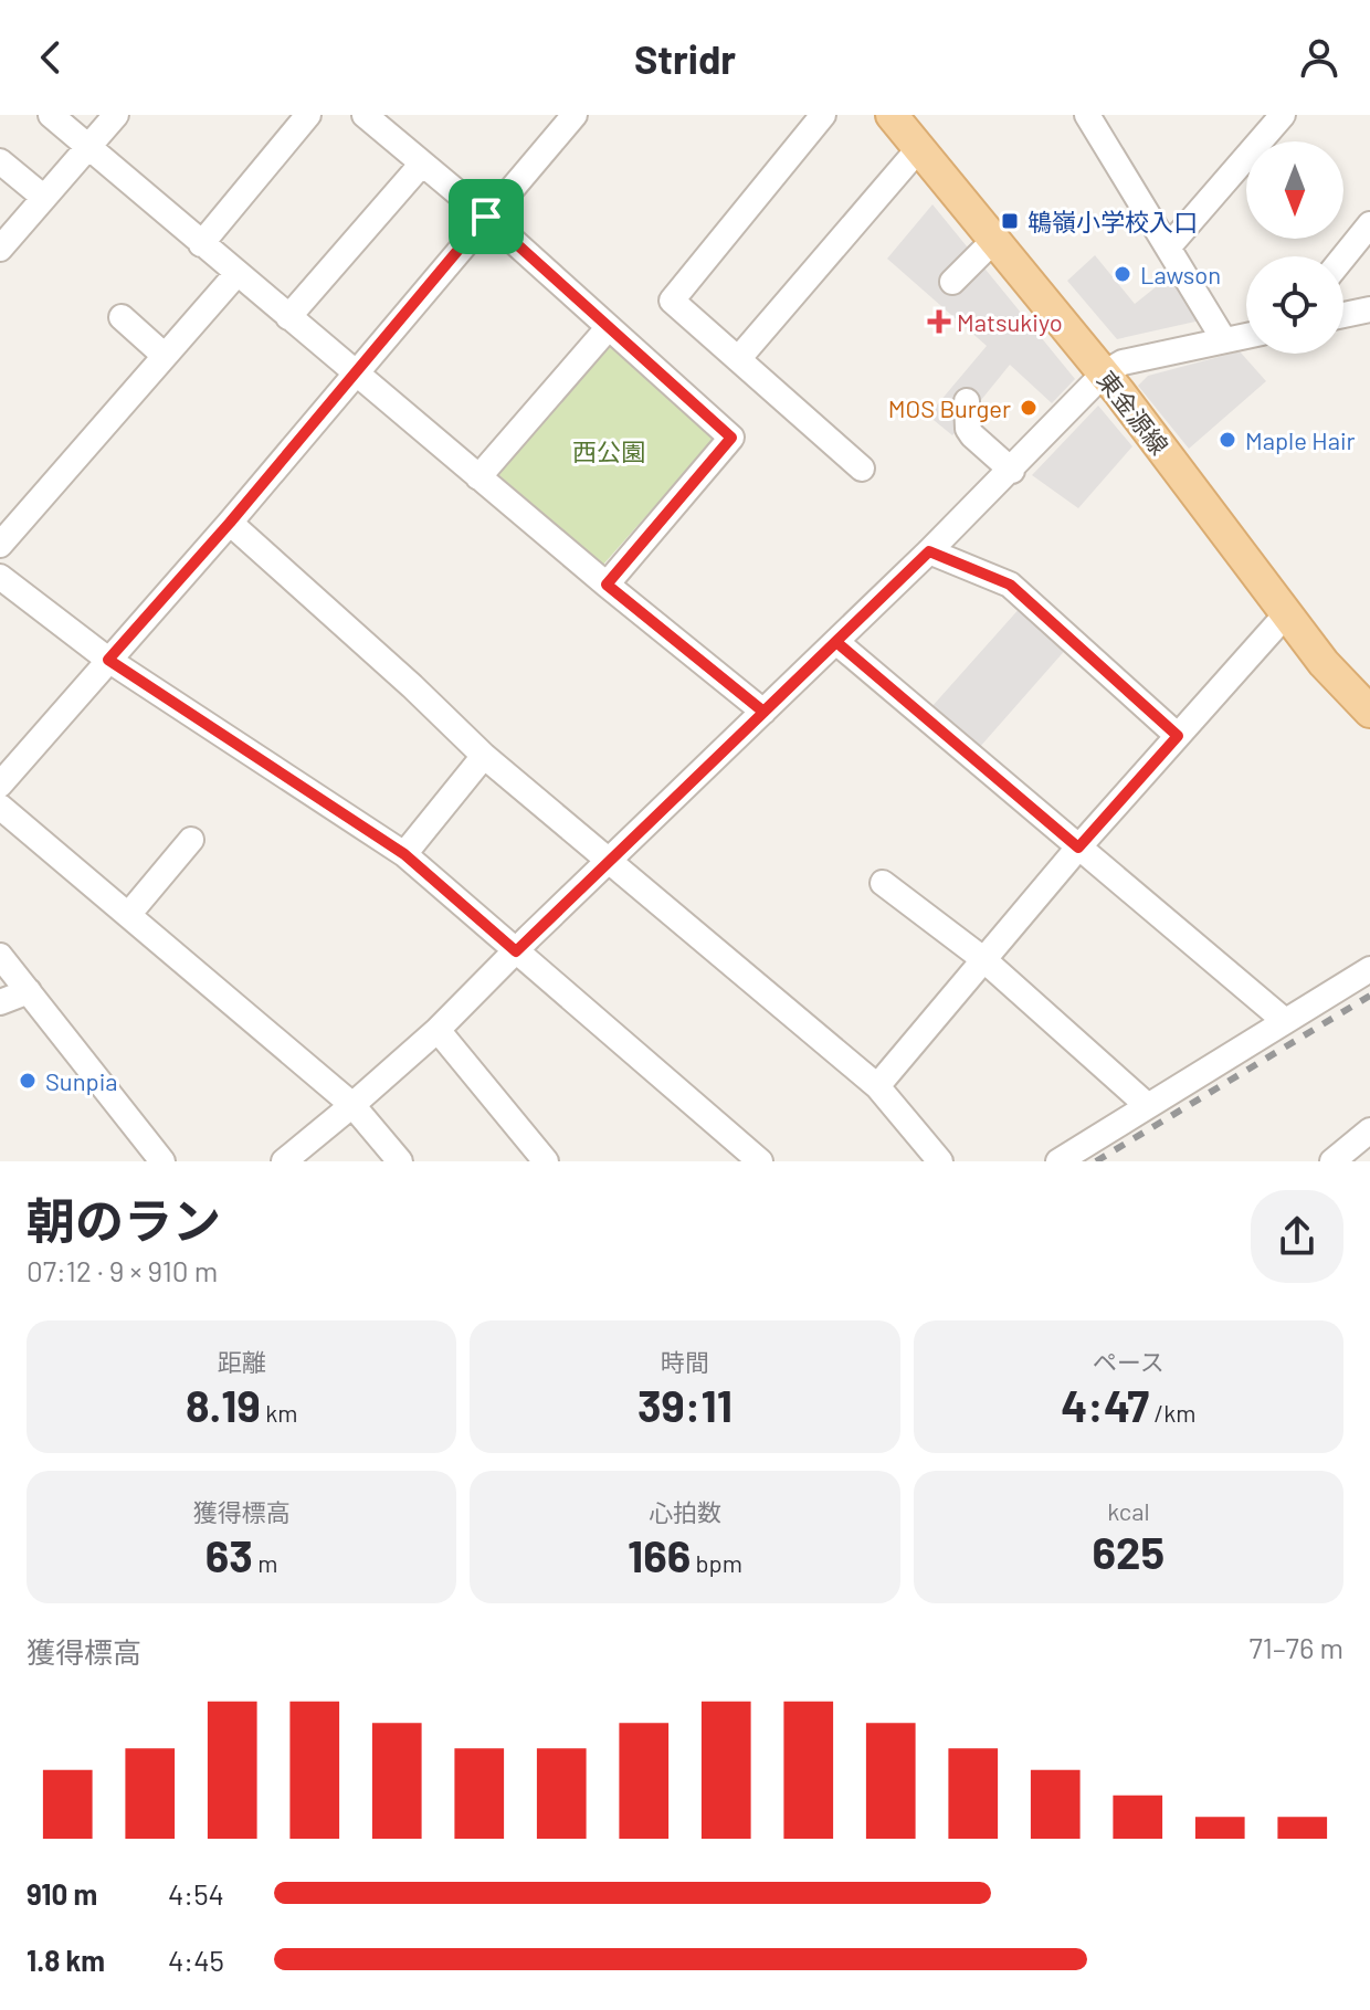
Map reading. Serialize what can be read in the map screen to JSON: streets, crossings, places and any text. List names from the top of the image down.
{
  "streets": {
    "main road": ["東金源線"]
  },
  "parks": ["西公園"],
  "places": {
    "transit": ["鵇嶺小学校入口"],
    "other": [
      "Lawson",
      "MOS Burger",
      "Maple Hair",
      "Sunpia"
    ],
    "health": ["Matsukiyo"]
  },
  "north": "bottom",
  "page": {
    "header": "Stridr",
    "heading": ["朝のラン", "07:12 · 9 × 910 m"],
    "stats": [
      ["距離", "8.19 km"],
      ["時間", "39:11"],
      ["ペース", "4:47 /km"],
      ["獲得標高", "63 m"],
      ["心拍数", "166 bpm"],
      ["kcal", "625"]
    ],
    "chart": ["獲得標高", "71–76 m"],
    "list": [
      {
        "name": "910 m",
        "note": "4:54"
      },
      {
        "name": "1.8 km",
        "note": "4:45"
      }
    ]
  }
}
